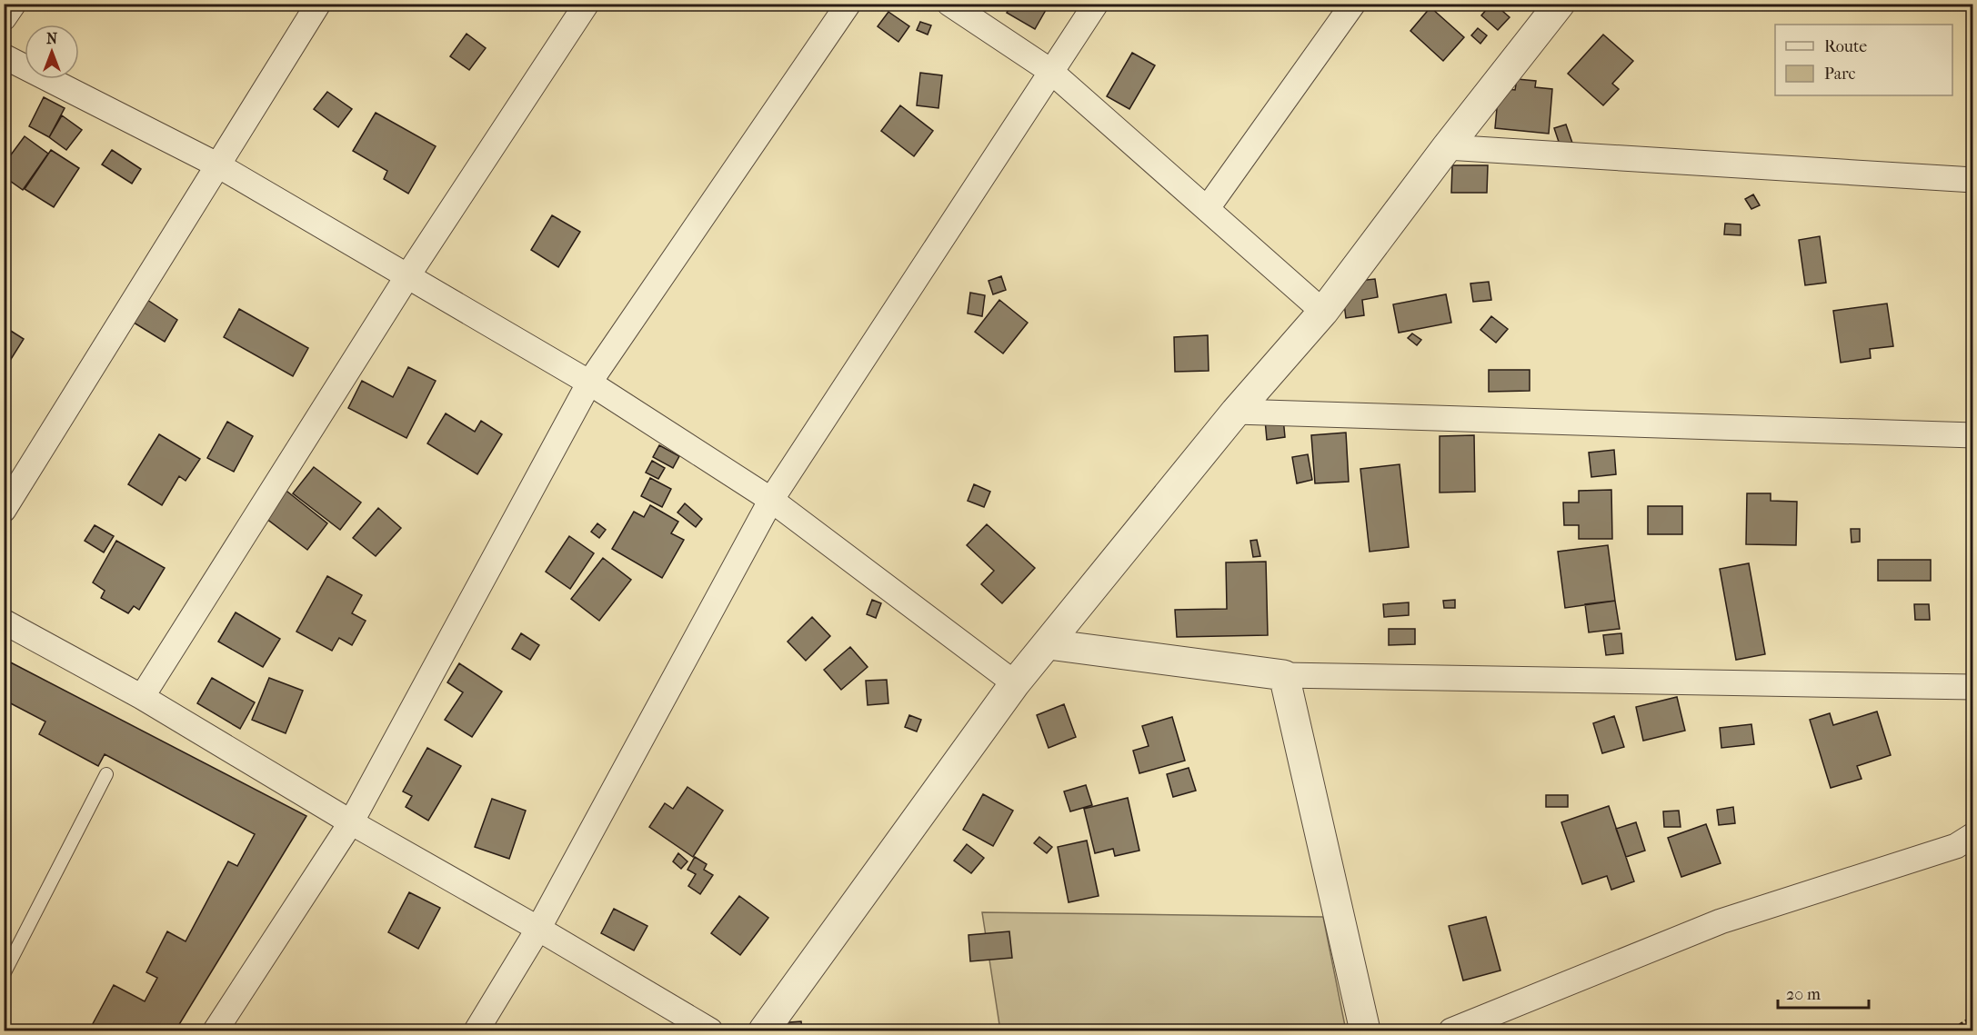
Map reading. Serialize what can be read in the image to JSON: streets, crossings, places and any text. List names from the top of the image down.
{
  "legend": ["Route", "Parc"],
  "scale_bar": "20 m",
  "north": "top"
}
